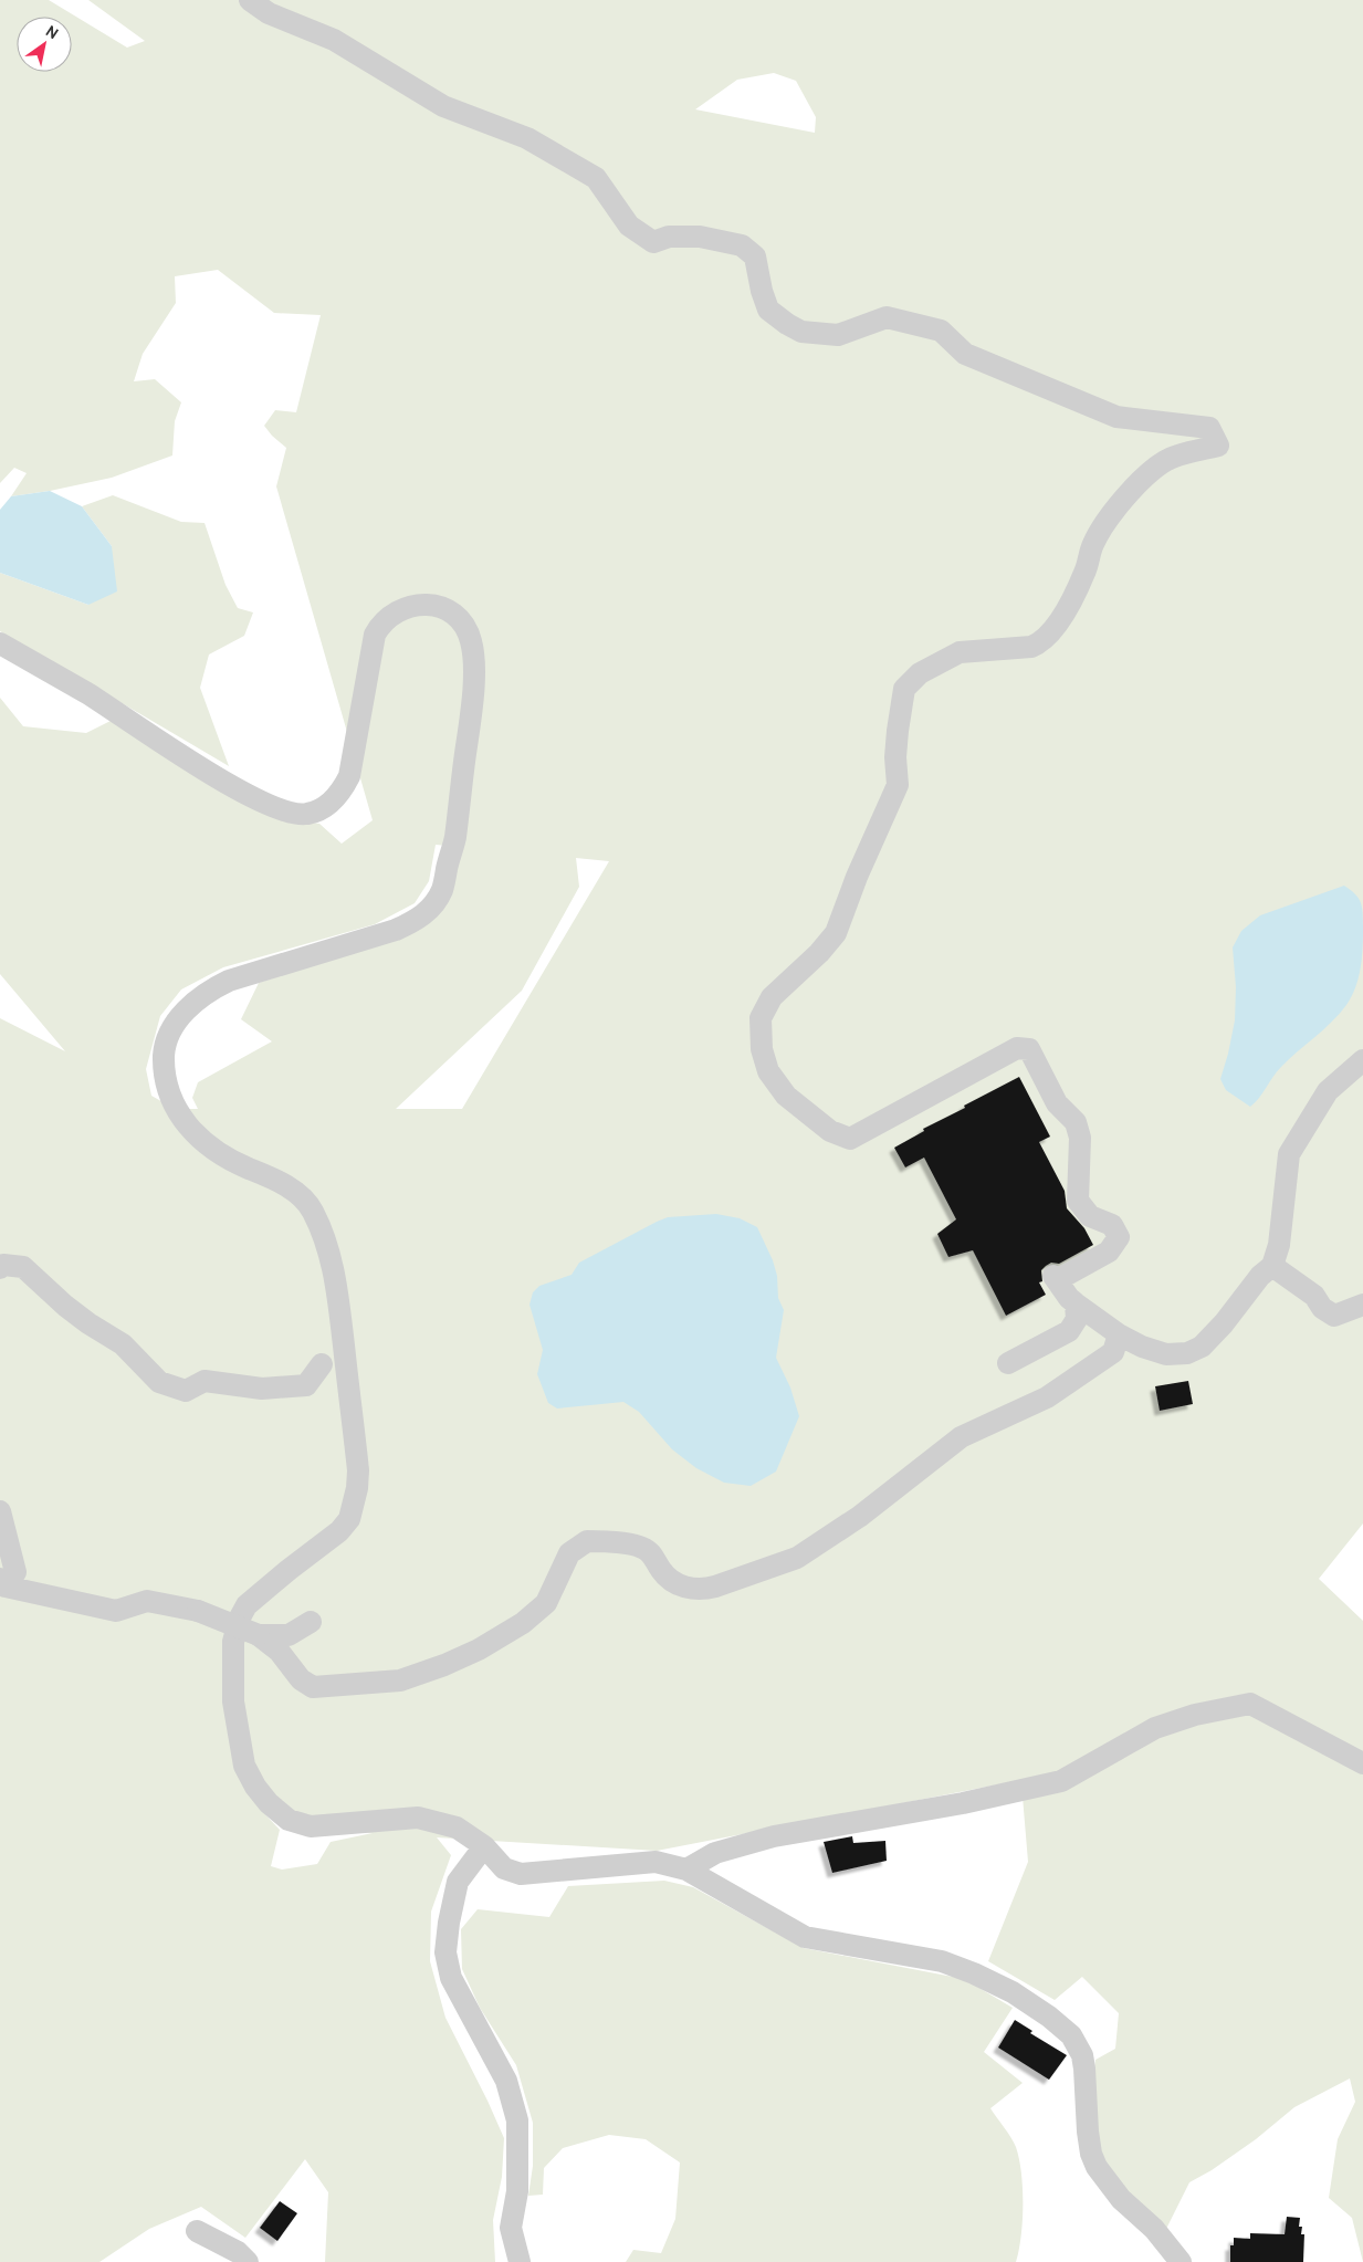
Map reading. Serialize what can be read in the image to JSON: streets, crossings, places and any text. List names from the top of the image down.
{
  "north": "top right"
}
